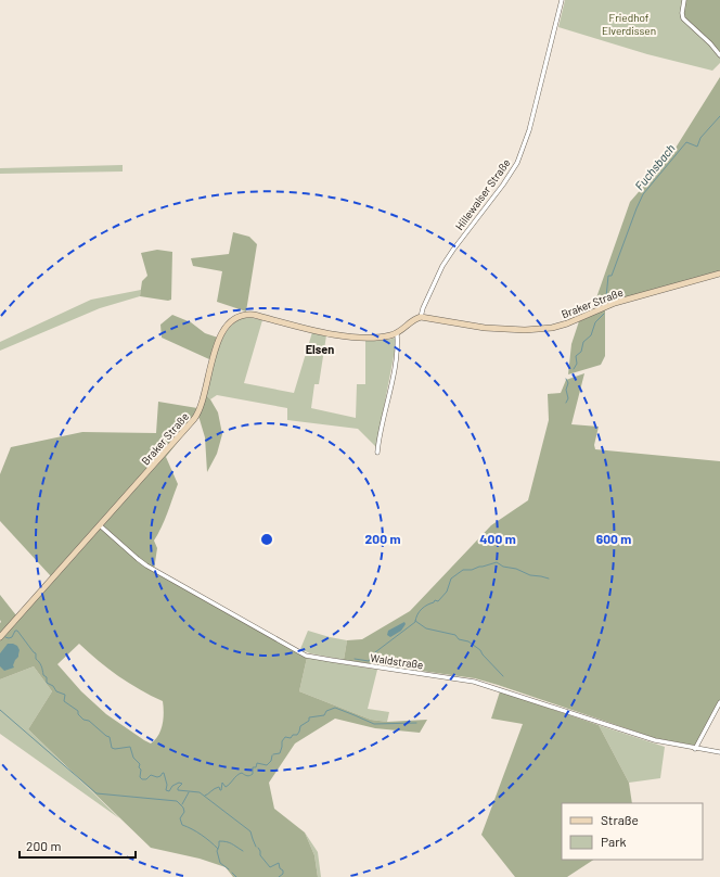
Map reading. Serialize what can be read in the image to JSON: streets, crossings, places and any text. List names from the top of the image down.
{
  "streets": {
    "main road": ["Braker Straße"],
    "street": ["Hillewalser Straße", "Waldstraße"]
  },
  "crossings": [
    ["Hillewalser Straße", "Braker Straße"],
    ["Braker Straße", "Waldstraße"]
  ],
  "districts": ["Elsen"],
  "water": ["Fuchsbach"],
  "parks": ["Friedhof Elverdissen"],
  "legend": ["Straße", "Park"],
  "scale_bar": "200 m",
  "rings": ["200 m", "400 m", "600 m"]
}
